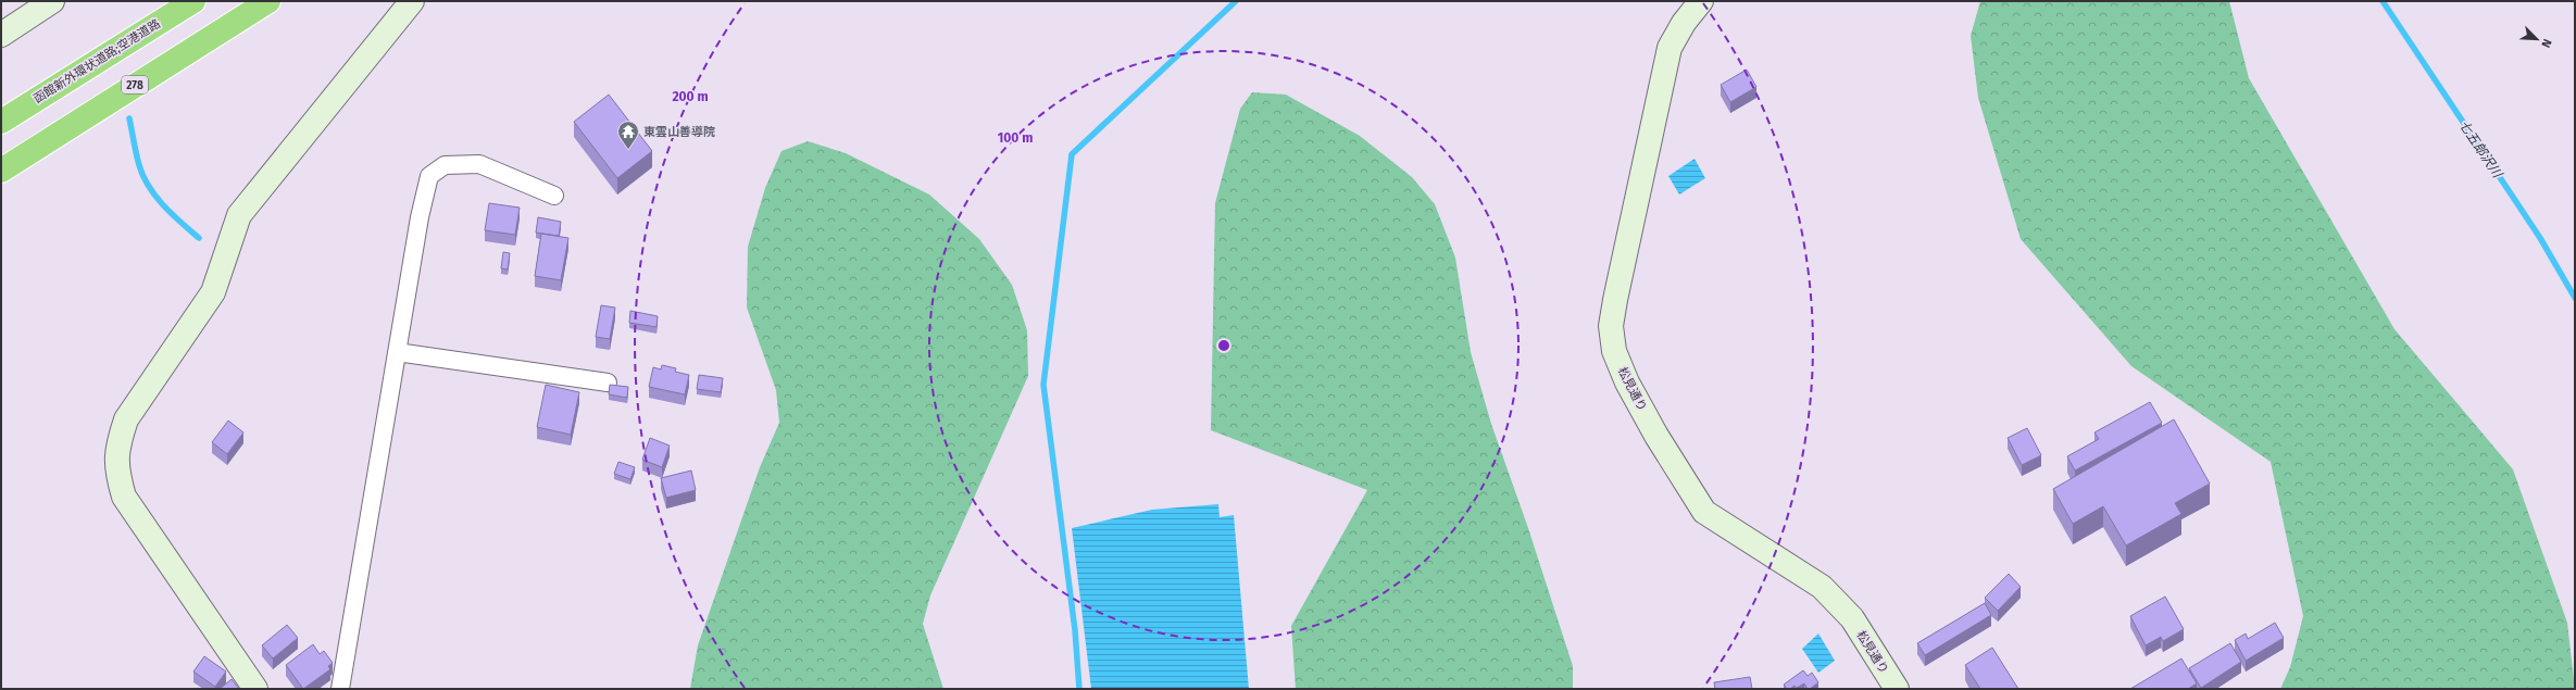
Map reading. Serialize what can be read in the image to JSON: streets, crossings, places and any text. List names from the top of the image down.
{
  "streets": {
    "highway": ["函館新外環状道路;空港道路", "278"],
    "street": ["松見通り"]
  },
  "water": ["七五郎沢川"],
  "places": {
    "temple": ["東雲山善導院"]
  },
  "north": "bottom right",
  "rings": ["200 m", "100 m"]
}
